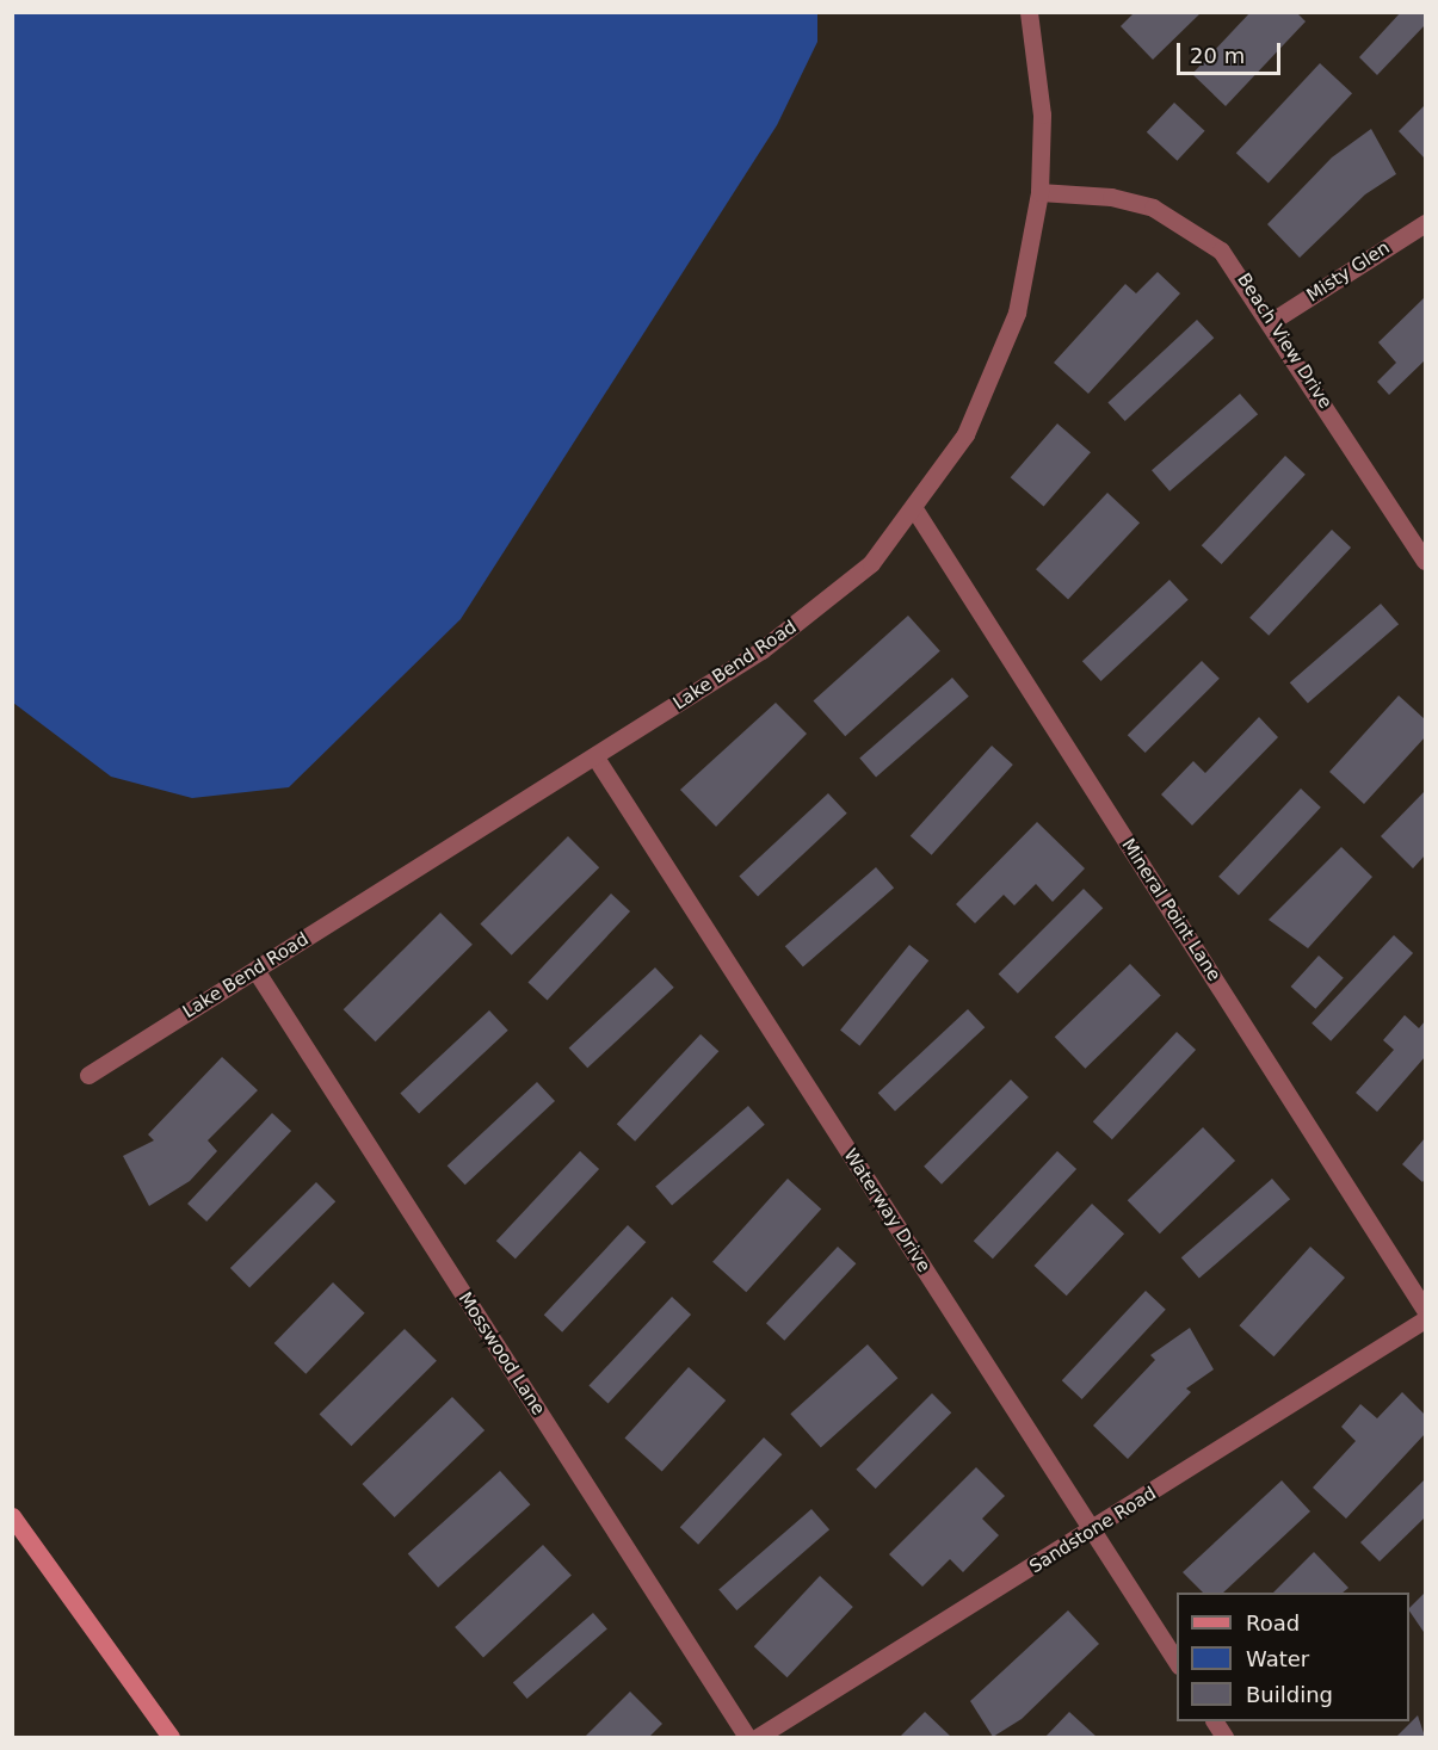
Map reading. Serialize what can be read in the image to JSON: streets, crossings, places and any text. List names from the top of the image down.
{
  "streets": {
    "street": [
      "Misty Glen",
      "Beach View Drive",
      "Lake Bend Road",
      "Mineral Point Lane",
      "Waterway Drive",
      "Mosswood Lane",
      "Sandstone Road"
    ]
  },
  "crossings": [
    ["Misty Glen", "Beach View Drive"],
    ["Beach View Drive", "Lake Bend Road"],
    ["Lake Bend Road", "Mineral Point Lane"],
    ["Lake Bend Road", "Waterway Drive"],
    ["Lake Bend Road", "Mosswood Lane"],
    ["Waterway Drive", "Sandstone Road"]
  ],
  "legend": ["Road", "Water", "Building"],
  "scale_bar": "20 m"
}
